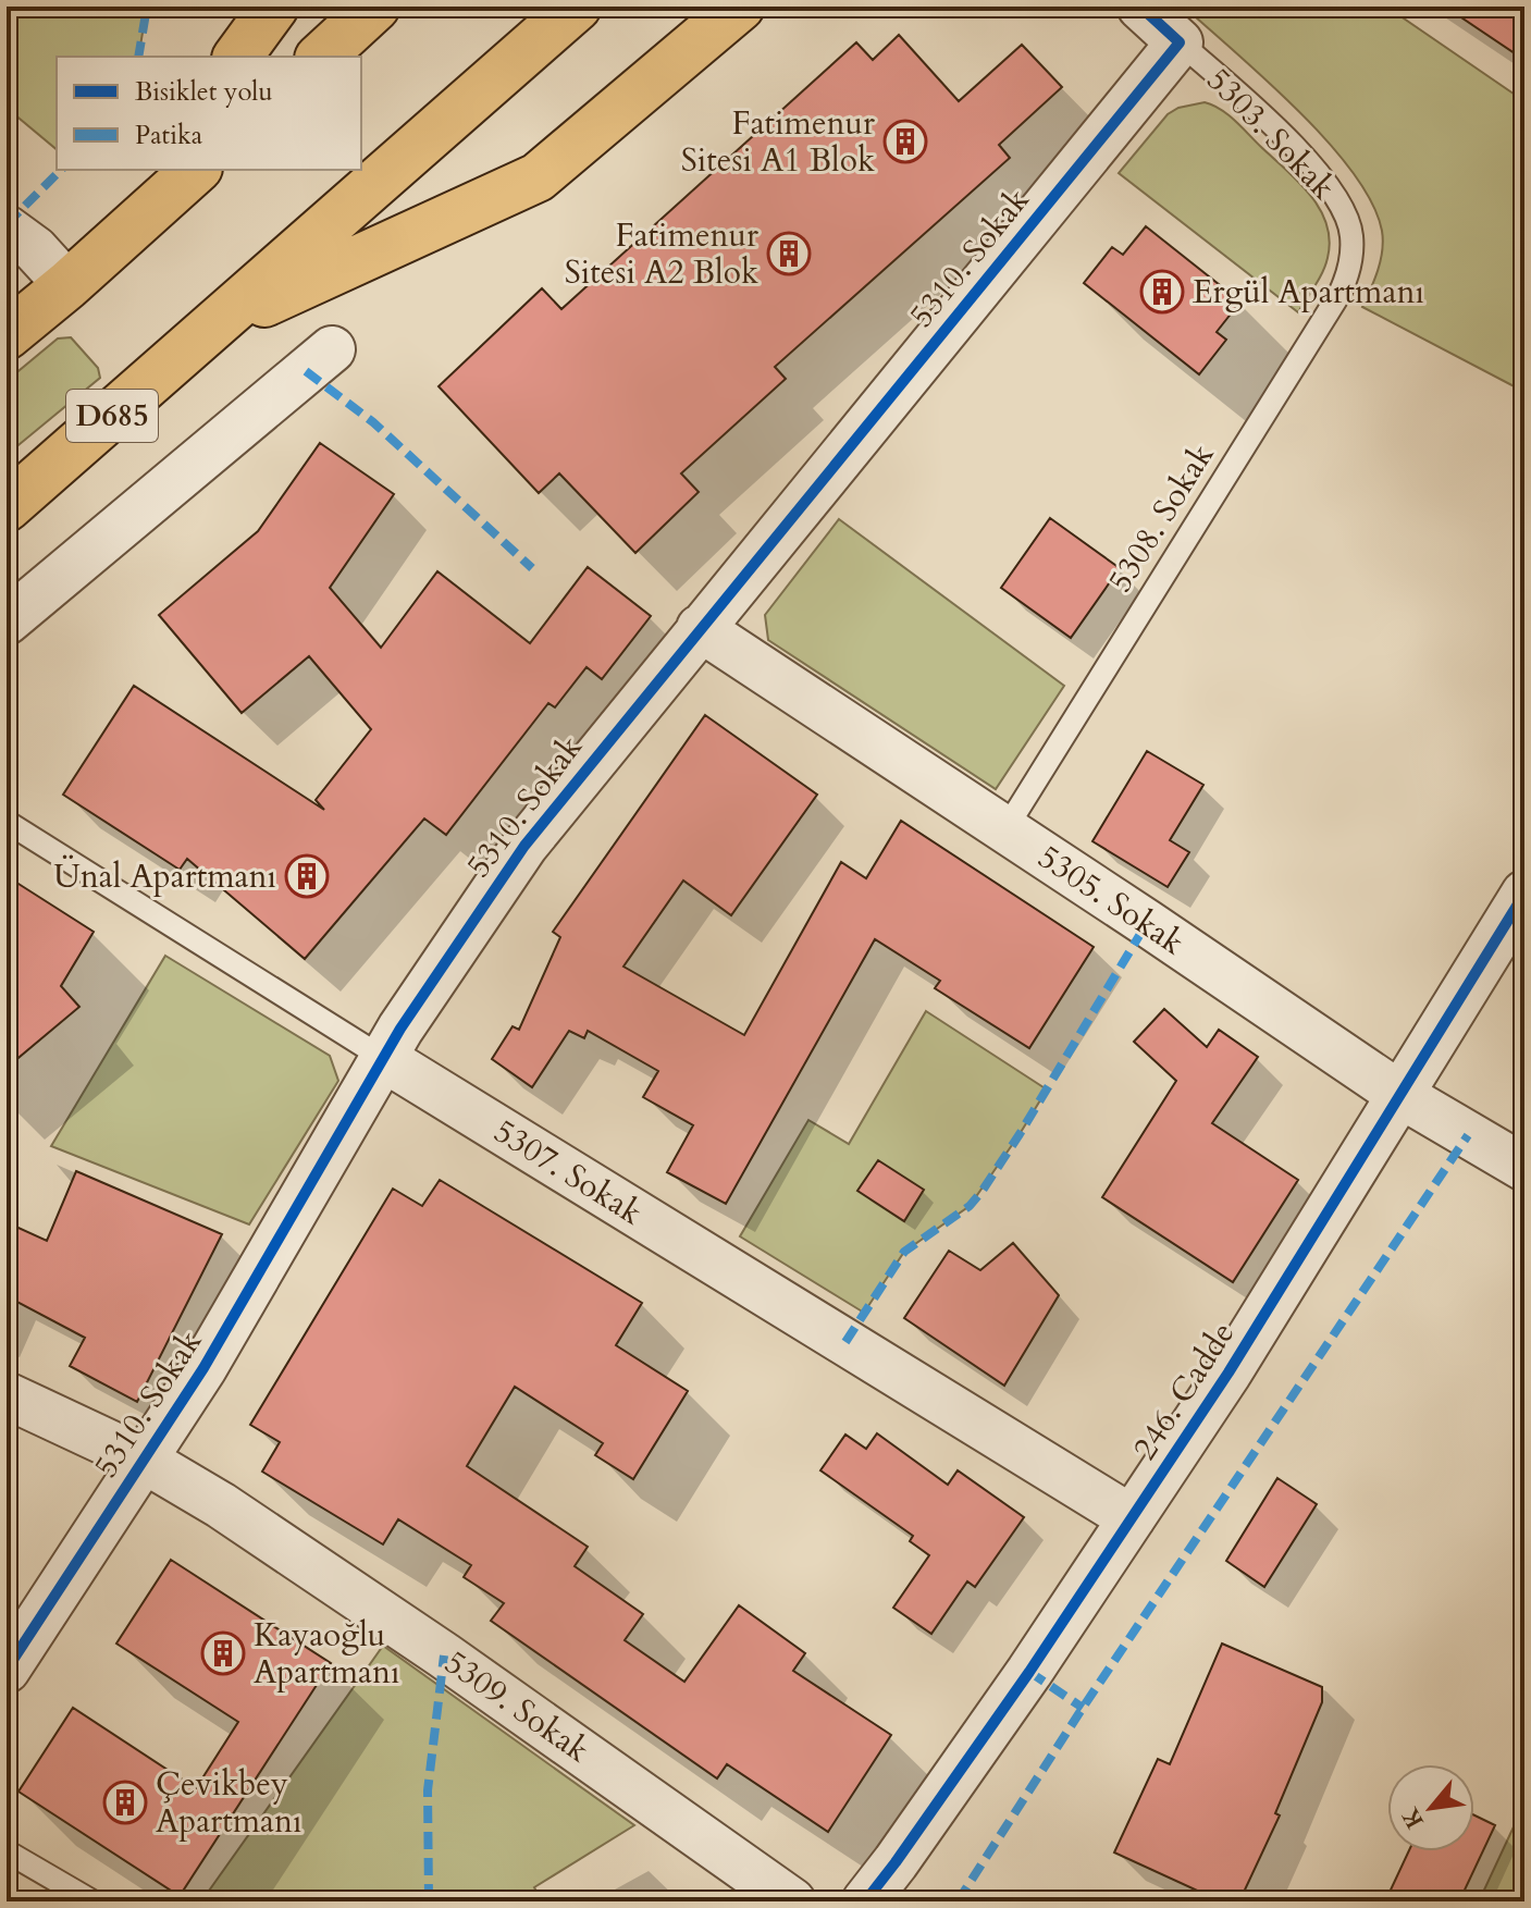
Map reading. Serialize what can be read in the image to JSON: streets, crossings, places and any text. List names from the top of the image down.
{
  "streets": {
    "highway": ["D685"],
    "street": [
      "5303. Sokak",
      "5310. Sokak",
      "5305. Sokak",
      "5307. Sokak",
      "246. Cadde",
      "5309. Sokak"
    ],
    "lane": ["5308. Sokak"]
  },
  "crossings": [
    ["5303. Sokak", "5310. Sokak"],
    ["5303. Sokak", "5308. Sokak"],
    ["5310. Sokak", "5305. Sokak"],
    ["5310. Sokak", "5307. Sokak"],
    ["5310. Sokak", "5309. Sokak"],
    ["5308. Sokak", "5305. Sokak"],
    ["5305. Sokak", "246. Cadde"],
    ["5307. Sokak", "246. Cadde"]
  ],
  "places": {
    "building": [
      "Fatimenur Sitesi A1 Blok",
      "Fatimenur Sitesi A2 Blok",
      "Ergül Apartmanı",
      "Ünal Apartmanı",
      "Kayaoğlu Apartmanı",
      "Çevikbey Apartmanı"
    ]
  },
  "legend": ["Bisiklet yolu", "Patika"],
  "north": "bottom left"
}
